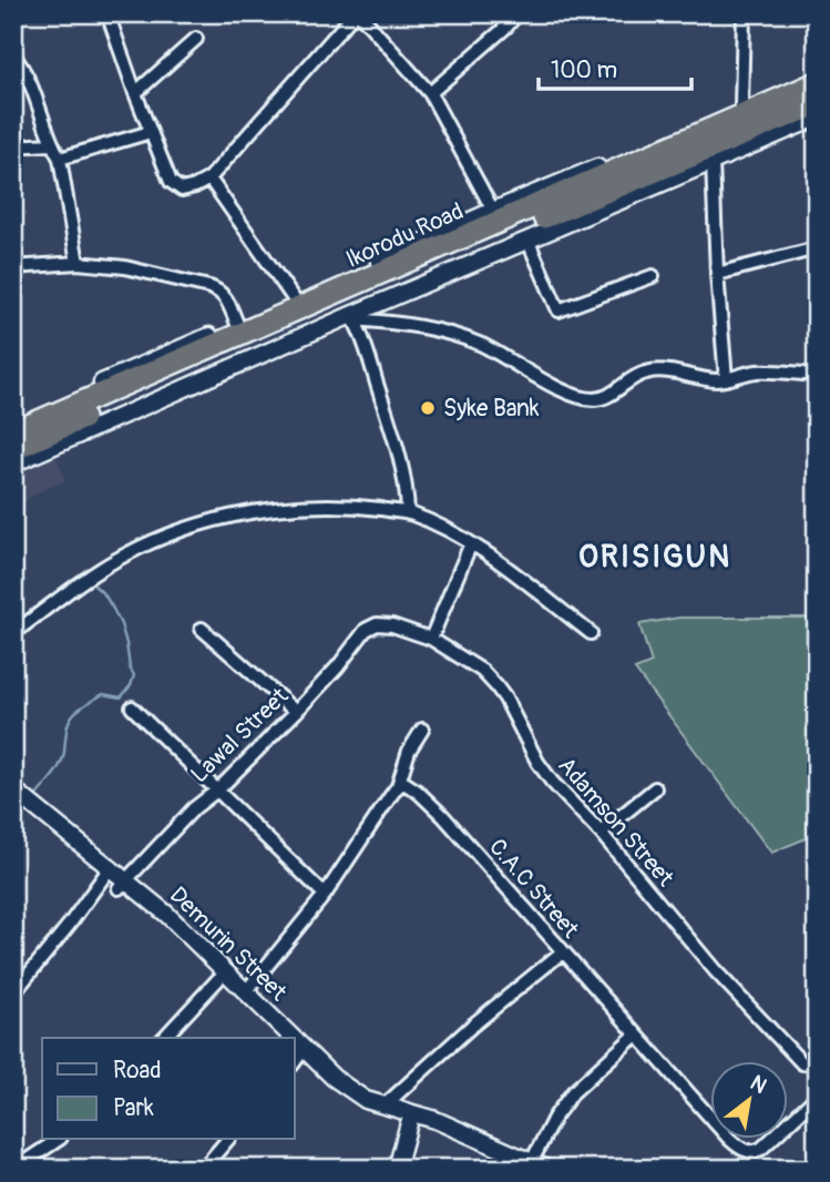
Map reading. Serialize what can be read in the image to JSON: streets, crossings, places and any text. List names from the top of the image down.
{
  "streets": {
    "highway": ["Ikorodu Road"],
    "street": [
      "Lawal Street",
      "Adamson Street",
      "C.A.C Street",
      "Demurin Street"
    ]
  },
  "crossings": [
    ["Lawal Street", "Adamson Street"],
    ["Lawal Street", "Demurin Street"]
  ],
  "districts": ["ORISIGUN"],
  "places": ["Syke Bank"],
  "legend": ["Road", "Park"],
  "scale_bar": "100 m",
  "north": "top right"
}
